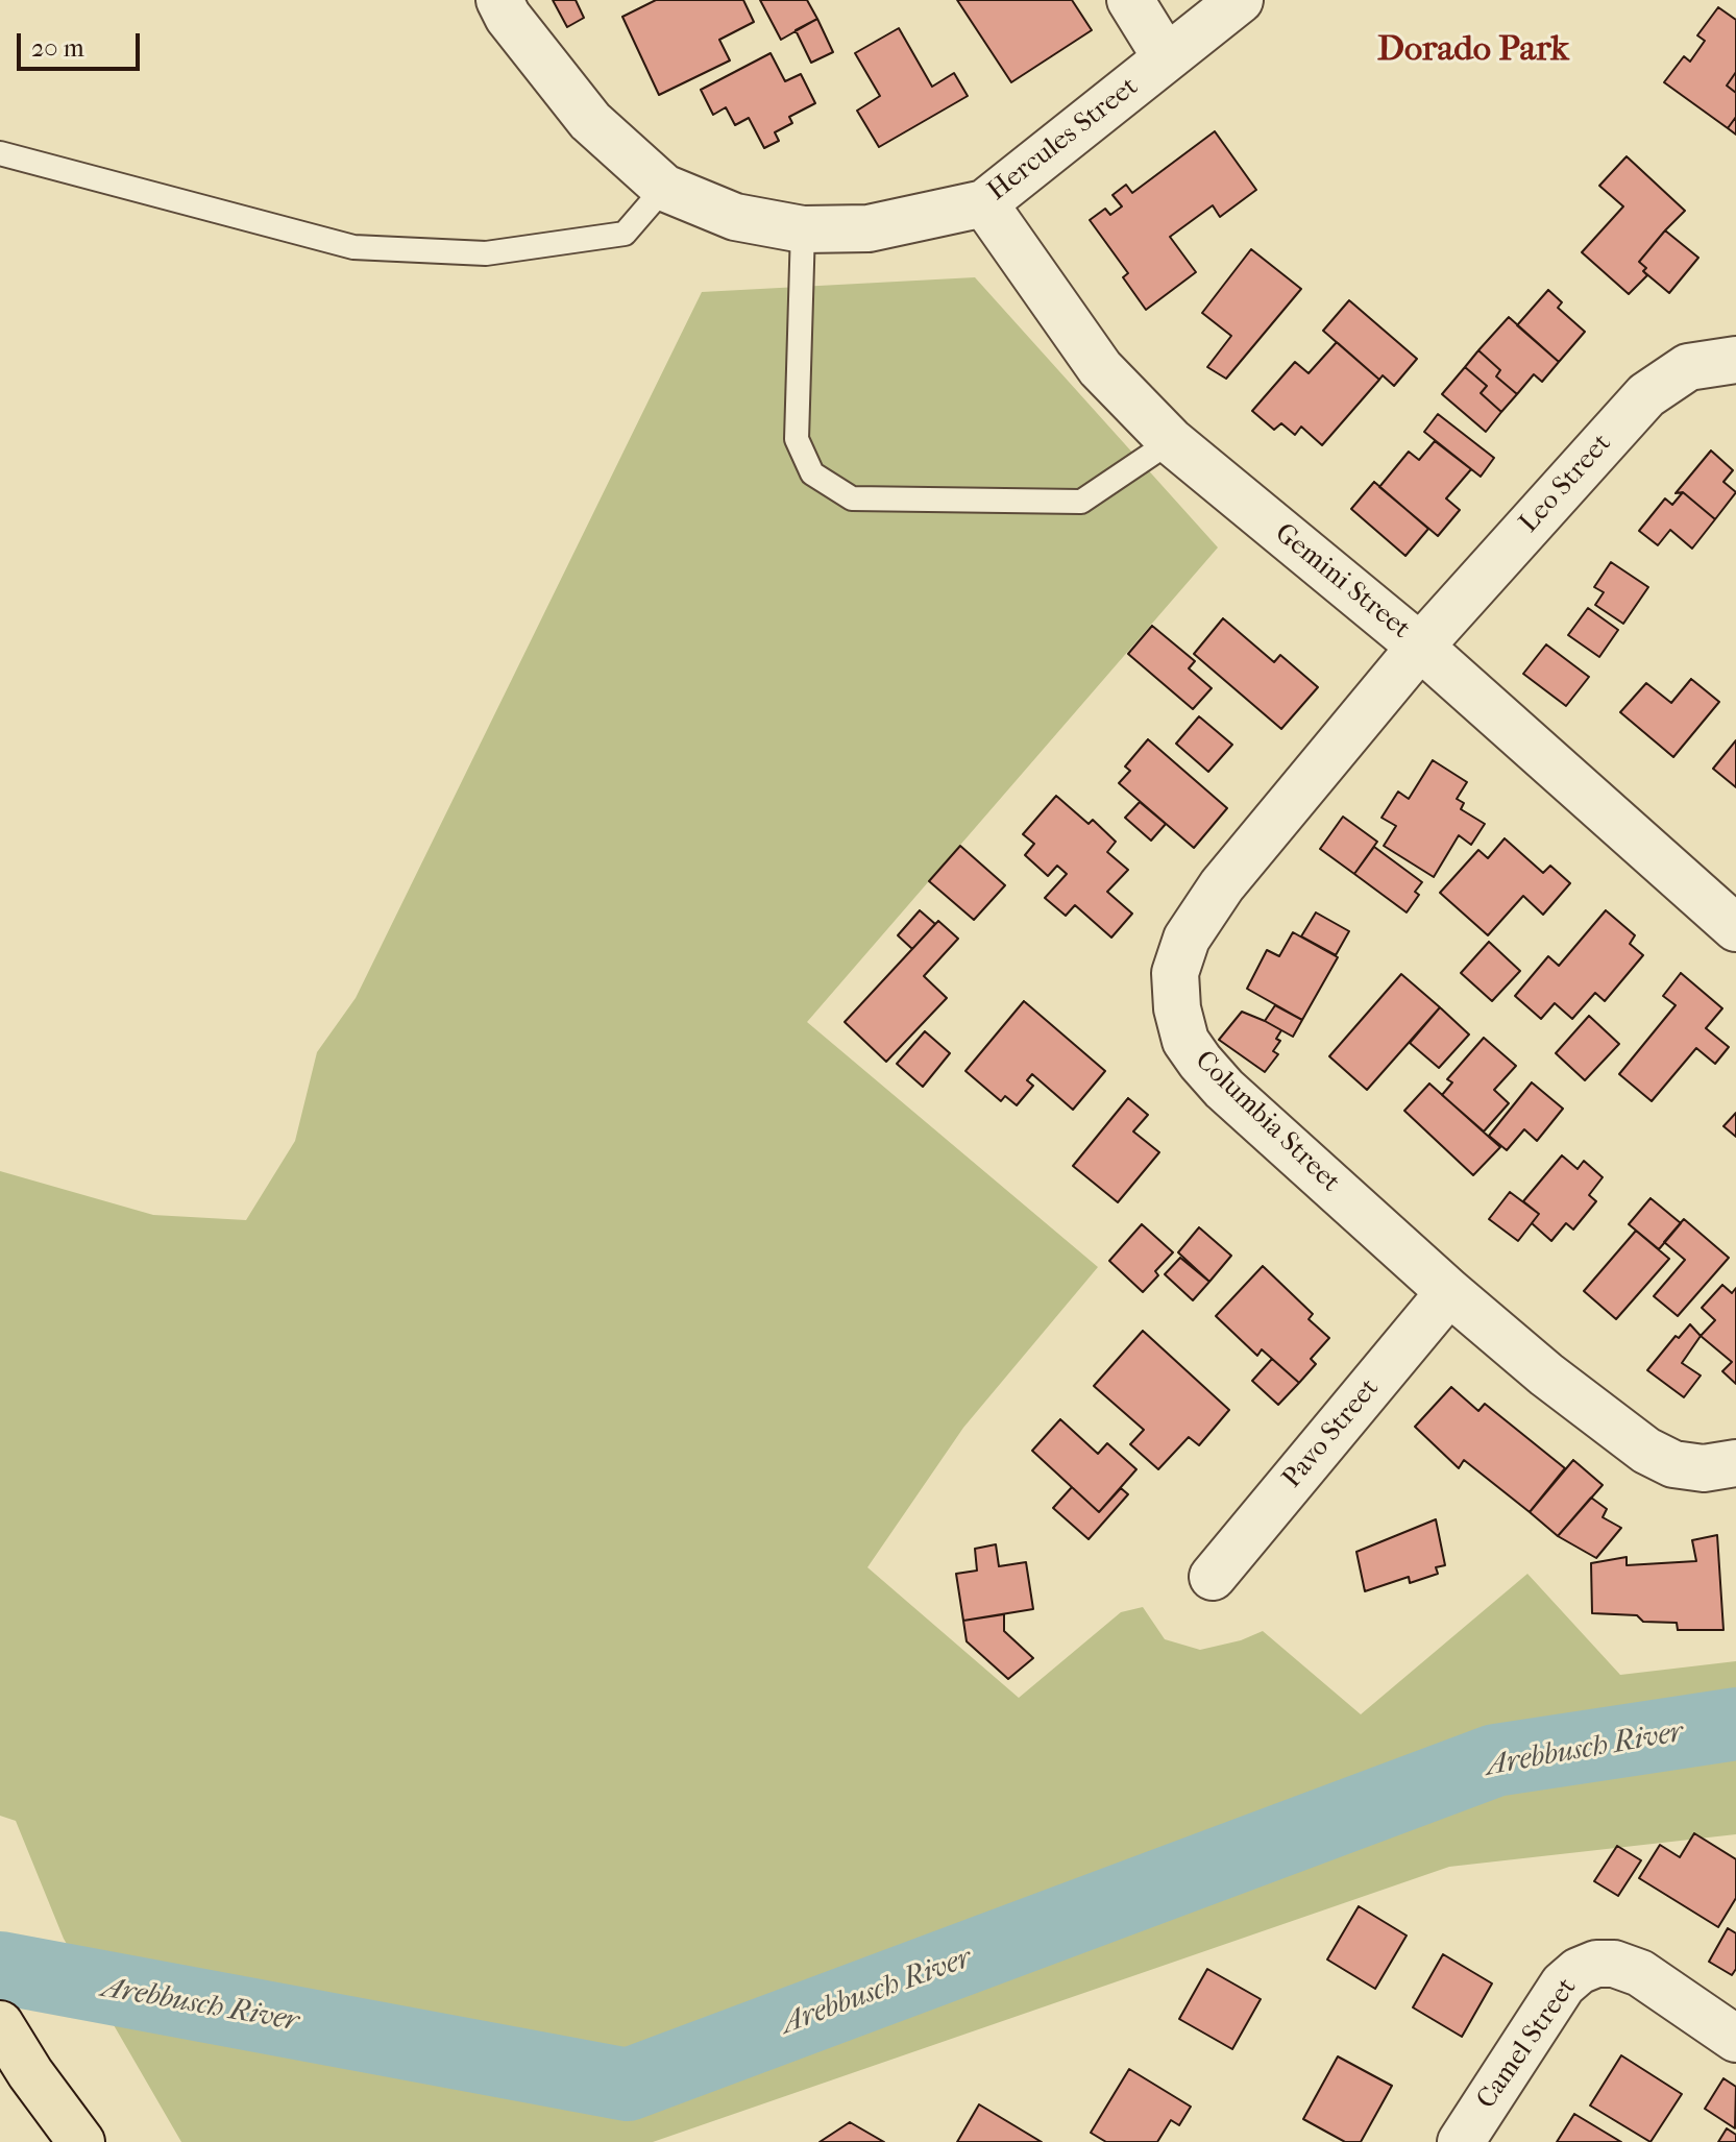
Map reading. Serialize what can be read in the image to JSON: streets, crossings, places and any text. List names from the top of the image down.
{
  "streets": {
    "street": [
      "Hercules Street",
      "Leo Street",
      "Gemini Street",
      "Columbia Street",
      "Pavo Street",
      "Camel Street"
    ]
  },
  "crossings": [
    ["Hercules Street", "Gemini Street"],
    ["Leo Street", "Gemini Street"],
    ["Leo Street", "Columbia Street"],
    ["Gemini Street", "Columbia Street"],
    ["Columbia Street", "Pavo Street"]
  ],
  "districts": ["Dorado Park"],
  "water": ["Arebbusch River"],
  "scale_bar": "20 m"
}
